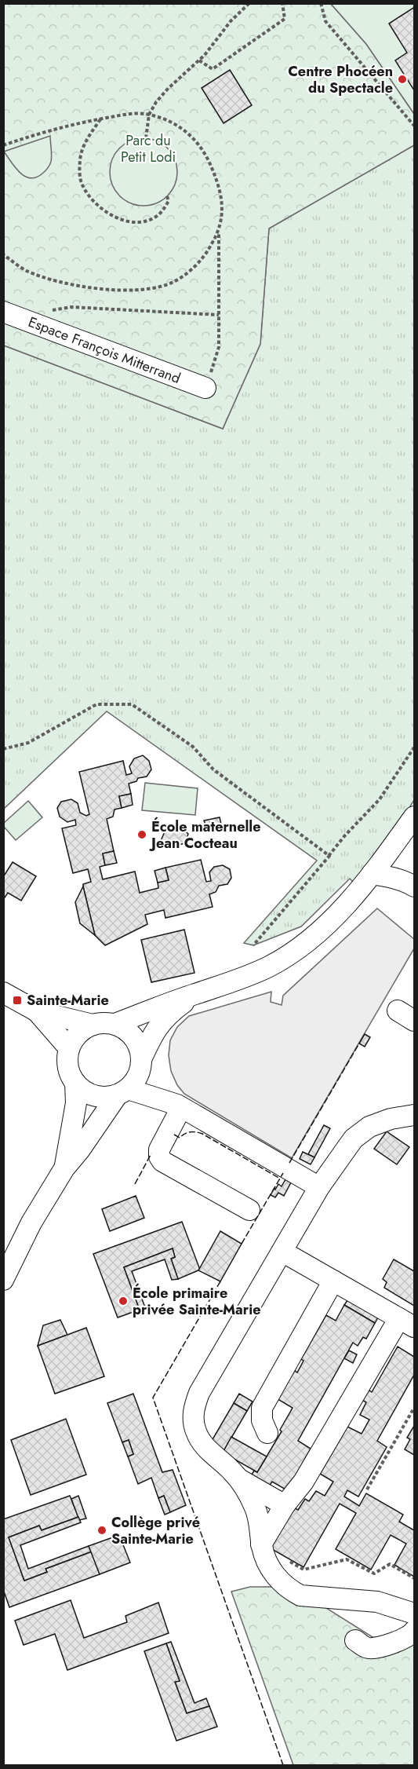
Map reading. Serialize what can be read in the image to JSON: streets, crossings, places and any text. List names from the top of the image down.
{
  "streets": {
    "street": ["Espace François Mitterrand"]
  },
  "parks": ["Parc du Petit Lodi"],
  "places": {
    "other": [
      "Centre Phocéen du Spectacle",
      "École maternelle Jean Cocteau",
      "École primaire privée Sainte-Marie",
      "Collège privé Sainte-Marie"
    ],
    "transit": ["Sainte-Marie"]
  }
}
